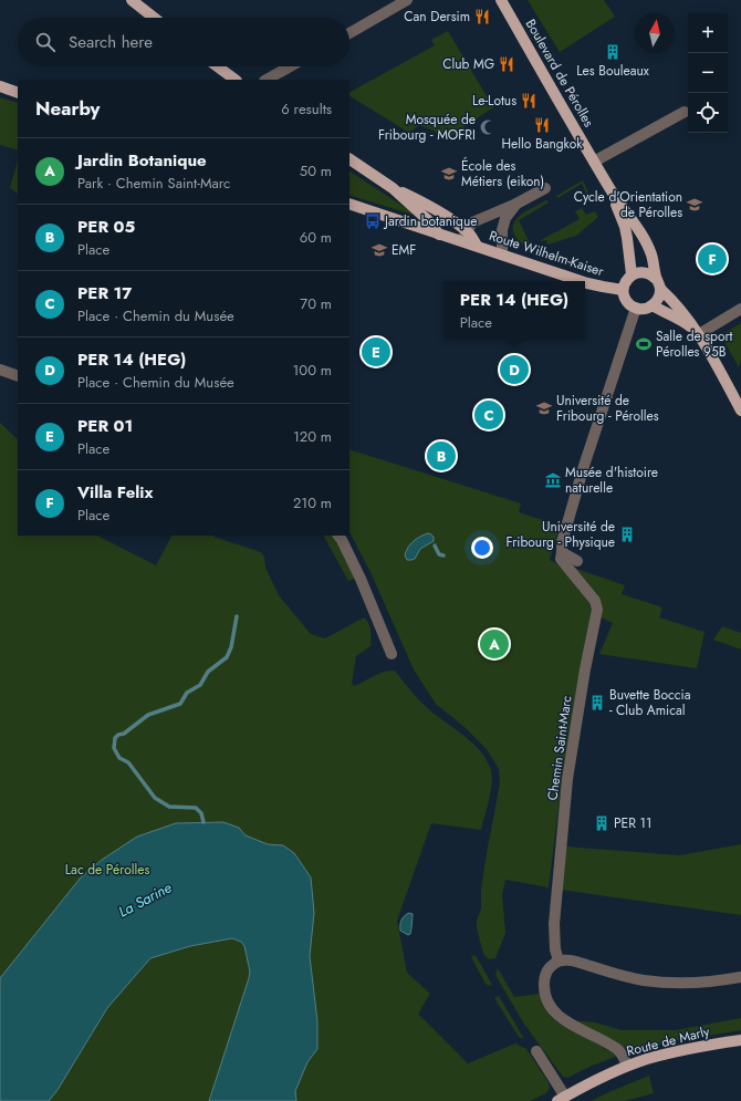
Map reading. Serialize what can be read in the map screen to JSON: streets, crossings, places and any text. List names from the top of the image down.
{
  "streets": {
    "main road": ["Boulevard de Pérolles", "Route Wilhelm-Kaiser", "Route de Marly"],
    "street": ["Chemin Saint-Marc"]
  },
  "crossings": [
    ["Boulevard de Pérolles", "Route Wilhelm-Kaiser"]
  ],
  "water": ["La Sarine"],
  "parks": ["Lac de Pérolles"],
  "places": {
    "restaurant": [
      "Can Dersim",
      "Club MG",
      "Le-Lotus",
      "Hello Bangkok"
    ],
    "building": [
      "Les Bouleaux",
      "Université de Fribourg - Physique",
      "Buvette Boccia - Club Amical",
      "PER 11"
    ],
    "mosque": ["Mosquée de Fribourg - MOFRI"],
    "school or university": [
      "École des Métiers (eikon)",
      "Cycle d'Orientation de Pérolles",
      "EMF",
      "Université de Fribourg - Pérolles"
    ],
    "bus stop": ["Jardin botanique"],
    "sports": ["Salle de sport Pérolles 95B"],
    "museum": ["Musée d'histoire naturelle"]
  },
  "north": "top",
  "page": {
    "map_buttons": ["+", "−"],
    "search": "Search here",
    "heading": ["Nearby", "6 results"],
    "list": [
      {
        "mark": "A",
        "name": "Jardin Botanique",
        "note": "Park · Chemin Saint-Marc",
        "value": "50 m"
      },
      {
        "mark": "B",
        "name": "PER 05",
        "note": "Place",
        "value": "60 m"
      },
      {
        "mark": "C",
        "name": "PER 17",
        "note": "Place · Chemin du Musée",
        "value": "70 m"
      },
      {
        "mark": "D",
        "name": "PER 14 (HEG)",
        "note": "Place · Chemin du Musée",
        "value": "100 m"
      },
      {
        "mark": "E",
        "name": "PER 01",
        "note": "Place",
        "value": "120 m"
      },
      {
        "mark": "F",
        "name": "Villa Felix",
        "note": "Place",
        "value": "210 m"
      }
    ],
    "pins": [
      "F",
      "E",
      "D",
      "C",
      "B",
      "A"
    ],
    "popup": ["PER 14 (HEG)", "Place"]
  }
}
